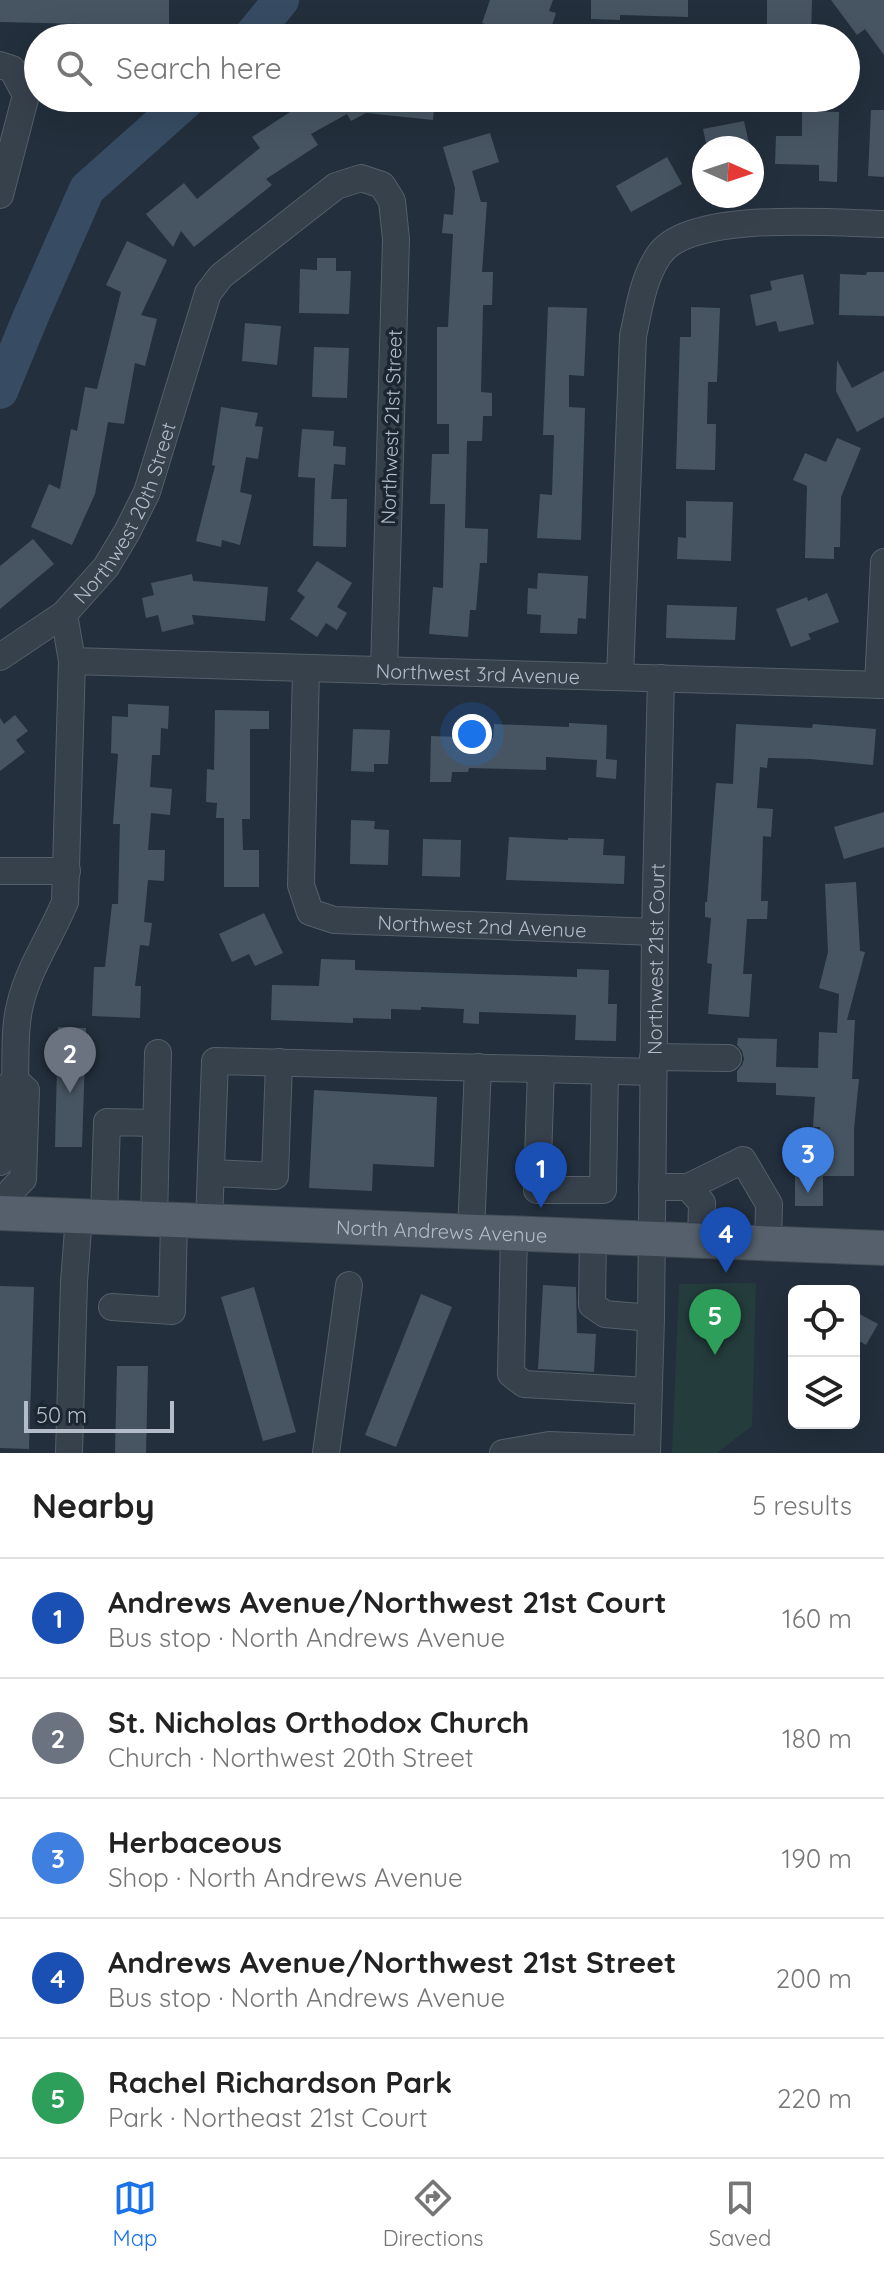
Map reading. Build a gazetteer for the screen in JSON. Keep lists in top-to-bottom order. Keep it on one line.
{"streets":{"main road":["North Andrews Avenue"],"street":["Northwest 21st Street","Northwest 20th Street","Northwest 3rd Avenue","Northwest 2nd Avenue","Northwest 21st Court"]},"crossings":[["Northwest 21st Street","Northwest 20th Street"],["Northwest 21st Street","Northwest 3rd Avenue"],["Northwest 20th Street","Northwest 3rd Avenue"],["Northwest 20th Street","North Andrews Avenue"],["Northwest 3rd Avenue","Northwest 2nd Avenue"],["Northwest 3rd Avenue","Northwest 21st Court"],["Northwest 2nd Avenue","Northwest 21st Court"],["Northwest 21st Court","North Andrews Avenue"]],"scale_bar":"50 m","north":"right","page":{"search":"Search here","pins":["2","3","1","4","5"],"scale":"50 m","heading":["Nearby","5 results"],"list":[{"mark":"1","name":"Andrews Avenue/Northwest 21st Court","note":"Bus stop · North Andrews Avenue","value":"160 m"},{"mark":"2","name":"St. Nicholas Orthodox Church","note":"Church · Northwest 20th Street","value":"180 m"},{"mark":"3","name":"Herbaceous","note":"Shop · North Andrews Avenue","value":"190 m"},{"mark":"4","name":"Andrews Avenue/Northwest 21st Street","note":"Bus stop · North Andrews Avenue","value":"200 m"},{"mark":"5","name":"Rachel Richardson Park","note":"Park · Northeast 21st Court","value":"220 m"}],"nav":["Map","Directions","Saved"]}}
